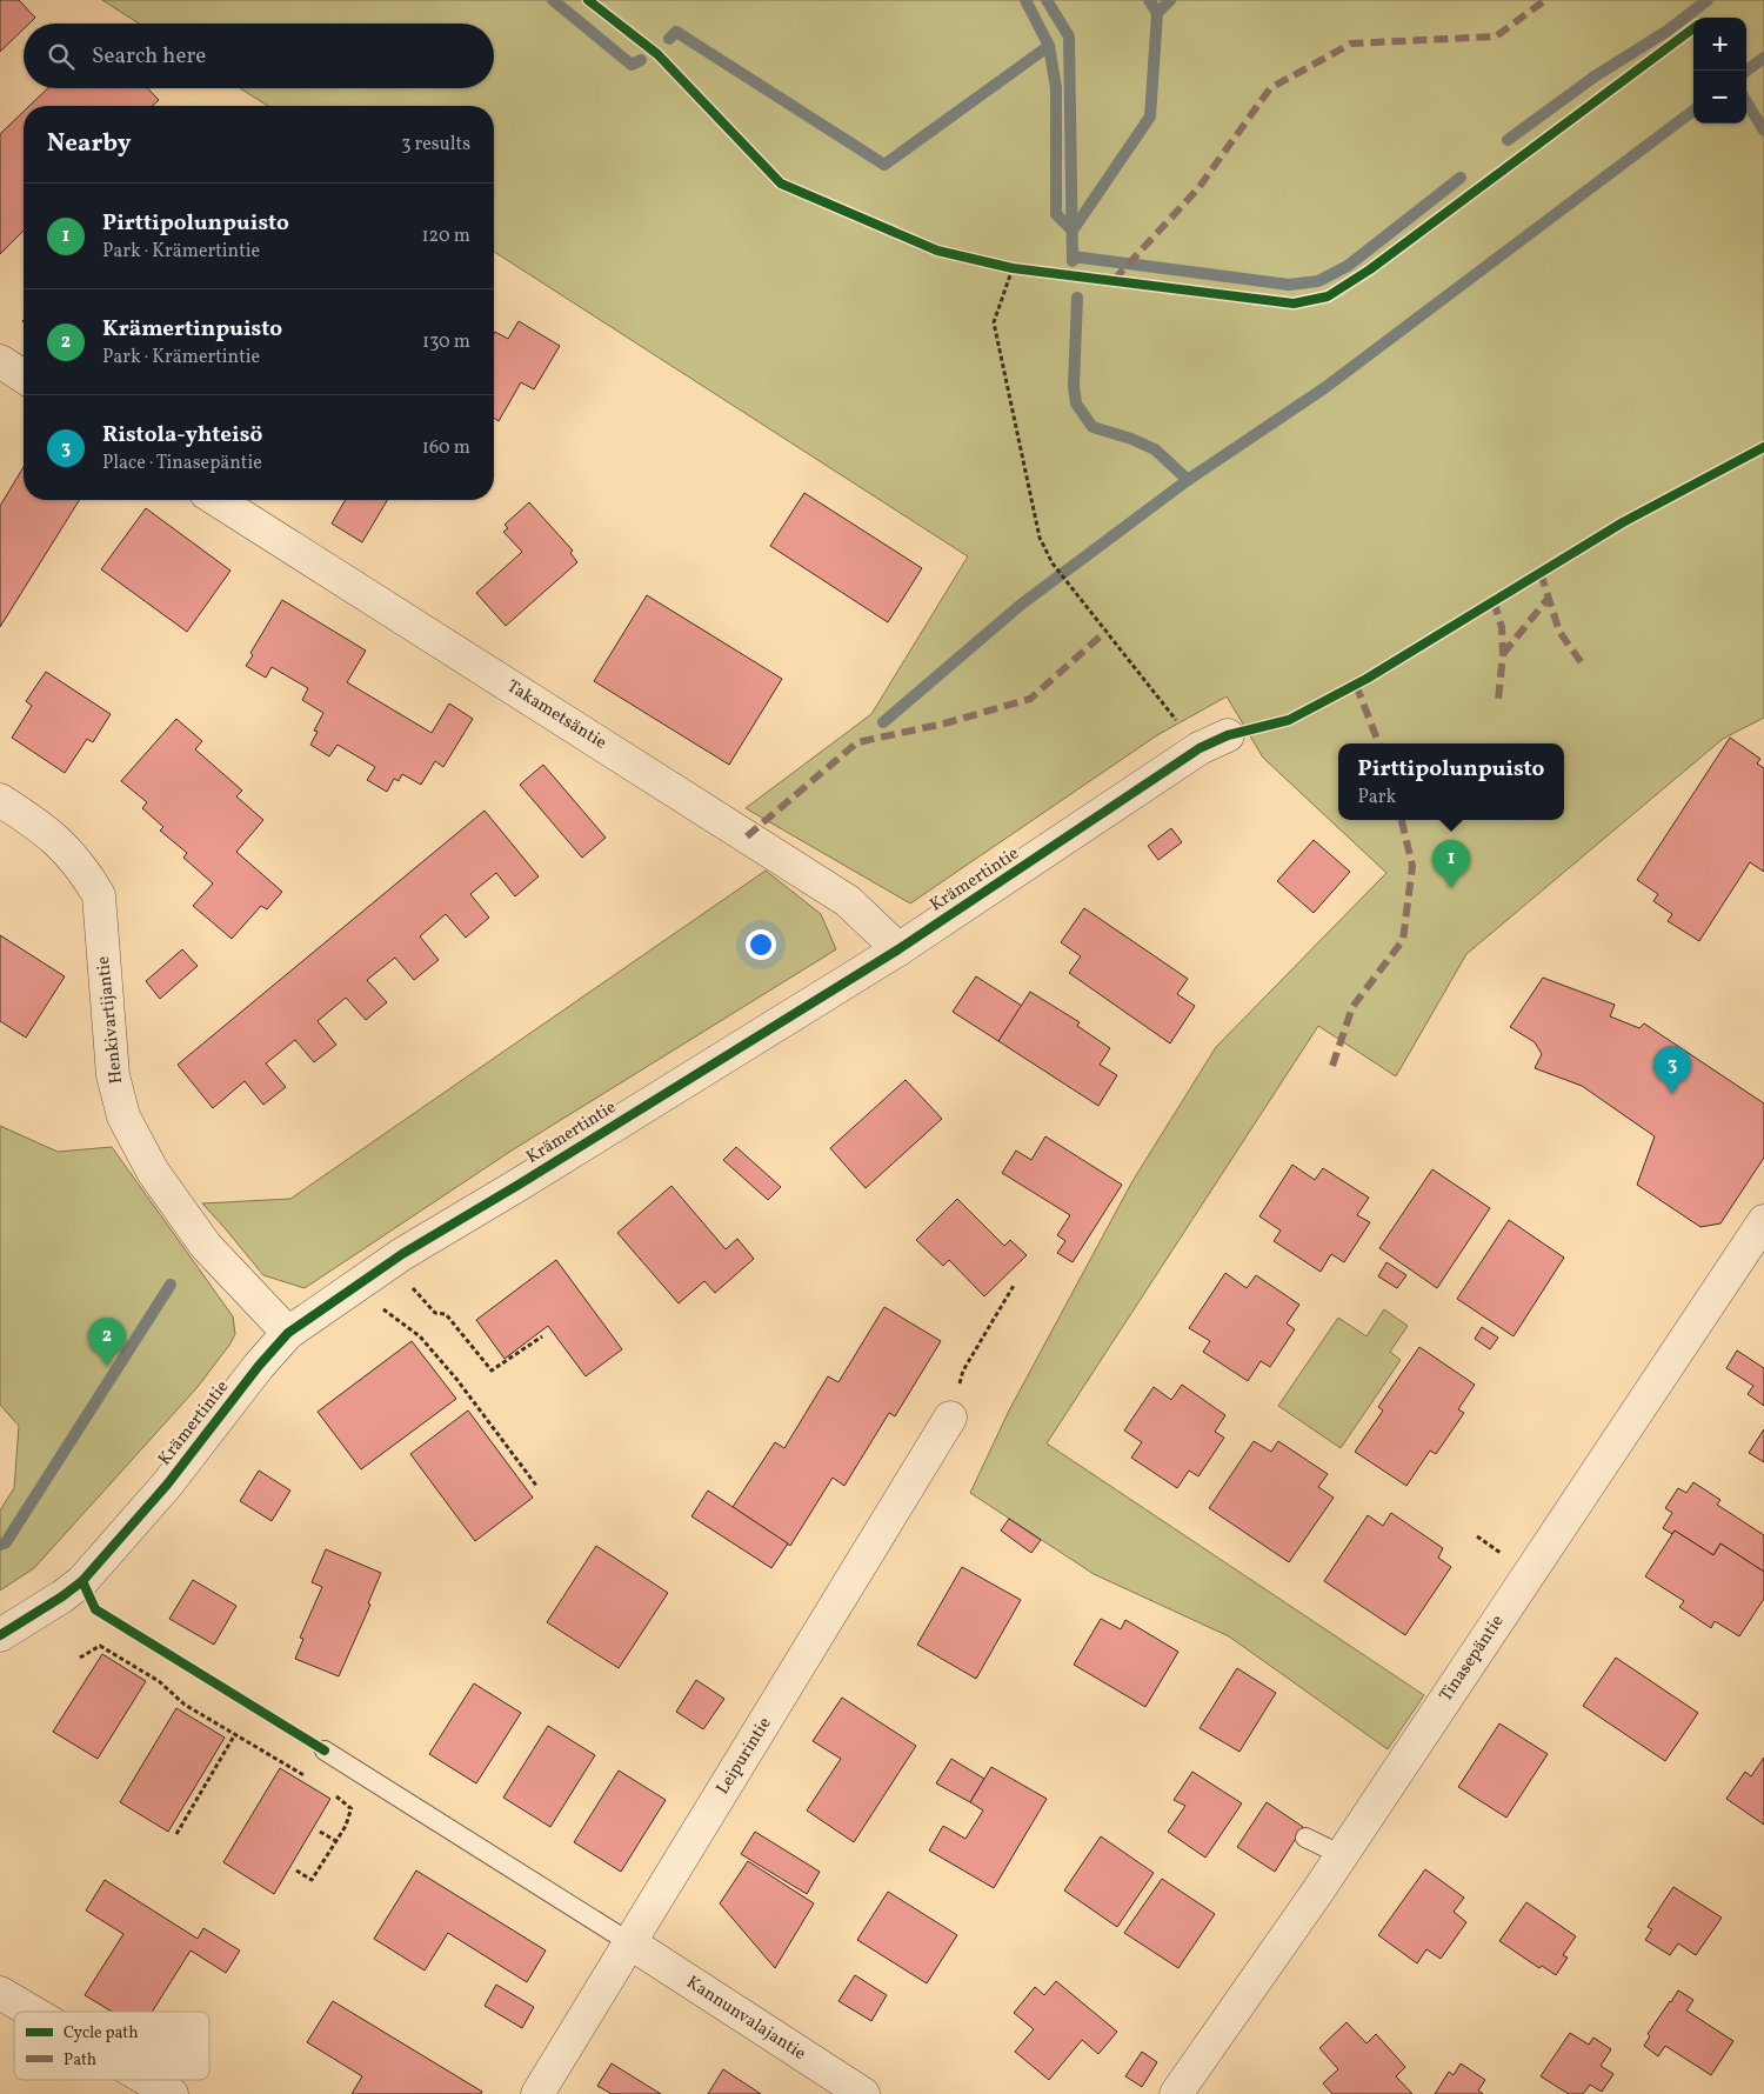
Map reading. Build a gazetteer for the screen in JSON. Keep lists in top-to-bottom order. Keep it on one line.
{"streets":{"street":["Takametsäntie","Krämertintie","Henkivartijantie","Tinasepäntie","Leipurintie","Kannunvalajantie"]},"crossings":[["Takametsäntie","Krämertintie"],["Krämertintie","Henkivartijantie"],["Leipurintie","Kannunvalajantie"]],"legend":["Cycle path","Path"],"page":{"map_buttons":["+","−"],"search":"Search here","heading":["Nearby","3 results"],"list":[{"mark":"1","name":"Pirttipolunpuisto","note":"Park · Krämertintie","value":"120 m"},{"mark":"2","name":"Krämertinpuisto","note":"Park · Krämertintie","value":"130 m"},{"mark":"3","name":"Ristola-yhteisö","note":"Place · Tinasepäntie","value":"160 m"}],"popup":["Pirttipolunpuisto","Park"],"pins":["1","3","2"]}}
